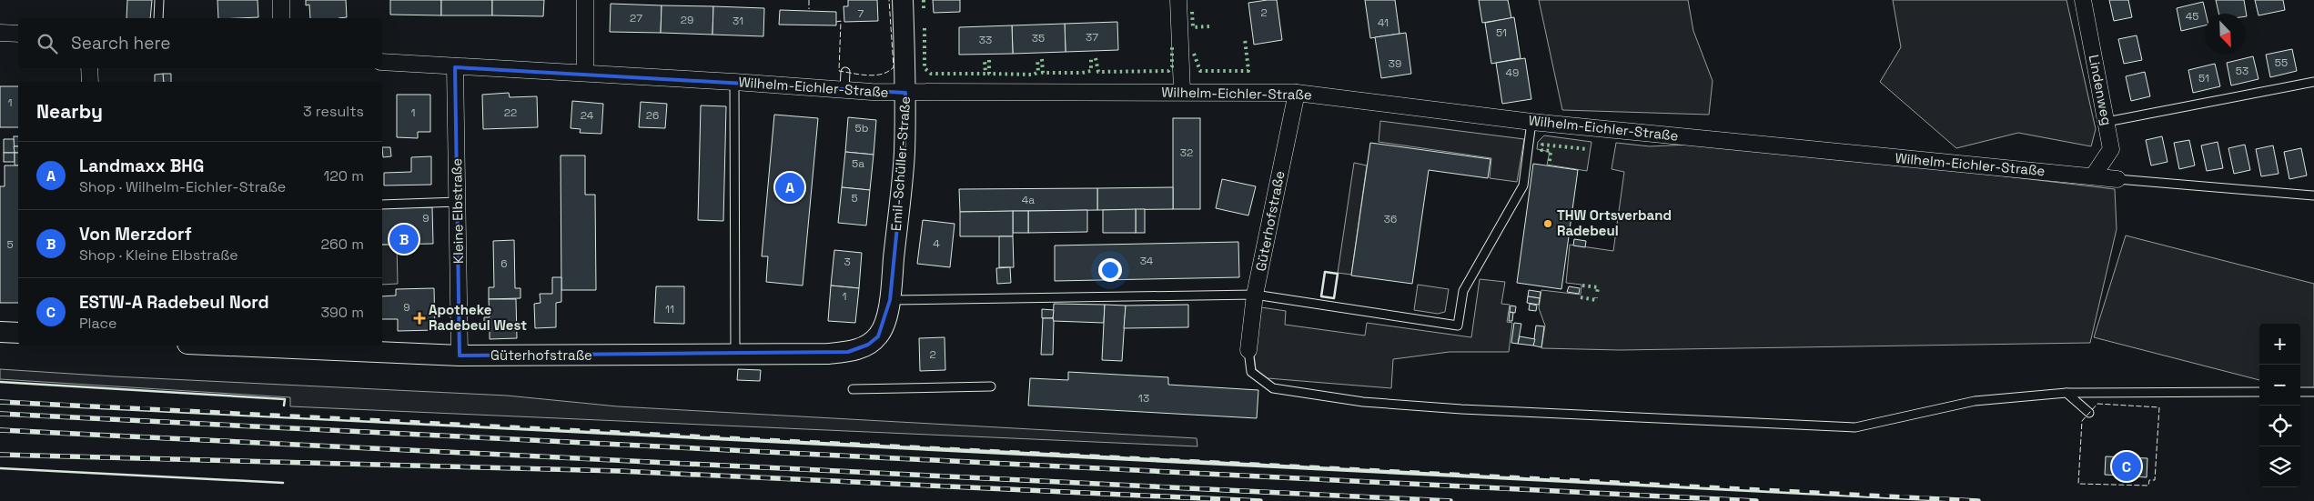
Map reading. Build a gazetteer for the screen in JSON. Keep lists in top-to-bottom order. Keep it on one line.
{"streets":{"street":["Wilhelm-Eichler-Straße","Lindenweg","Emil-Schüller-Straße","Kleine Elbstraße","Güterhofstraße"]},"crossings":[["Wilhelm-Eichler-Straße","Lindenweg"],["Wilhelm-Eichler-Straße","Emil-Schüller-Straße"],["Wilhelm-Eichler-Straße","Kleine Elbstraße"],["Wilhelm-Eichler-Straße","Güterhofstraße"],["Emil-Schüller-Straße","Güterhofstraße"],["Kleine Elbstraße","Güterhofstraße"]],"places":{"other":["THW Ortsverband Radebeul"],"health":["Apotheke Radebeul West"]},"house_numbers":["2","7","45","27","29","31","41","51","37","35","33","55","39","53","49","51","1","1","22","24","26","5b","32","5a","5","4a","9","36","4","5","34","3","6","1","9","11","2","13"],"north":"bottom right","page":{"search":"Search here","heading":["Nearby","3 results"],"list":[{"mark":"A","name":"Landmaxx BHG","note":"Shop · Wilhelm-Eichler-Straße","value":"120 m"},{"mark":"B","name":"Von Merzdorf","note":"Shop · Kleine Elbstraße","value":"260 m"},{"mark":"C","name":"ESTW-A Radebeul Nord","note":"Place","value":"390 m"}],"pins":["A","B","C"],"map_buttons":["+","−"]}}
